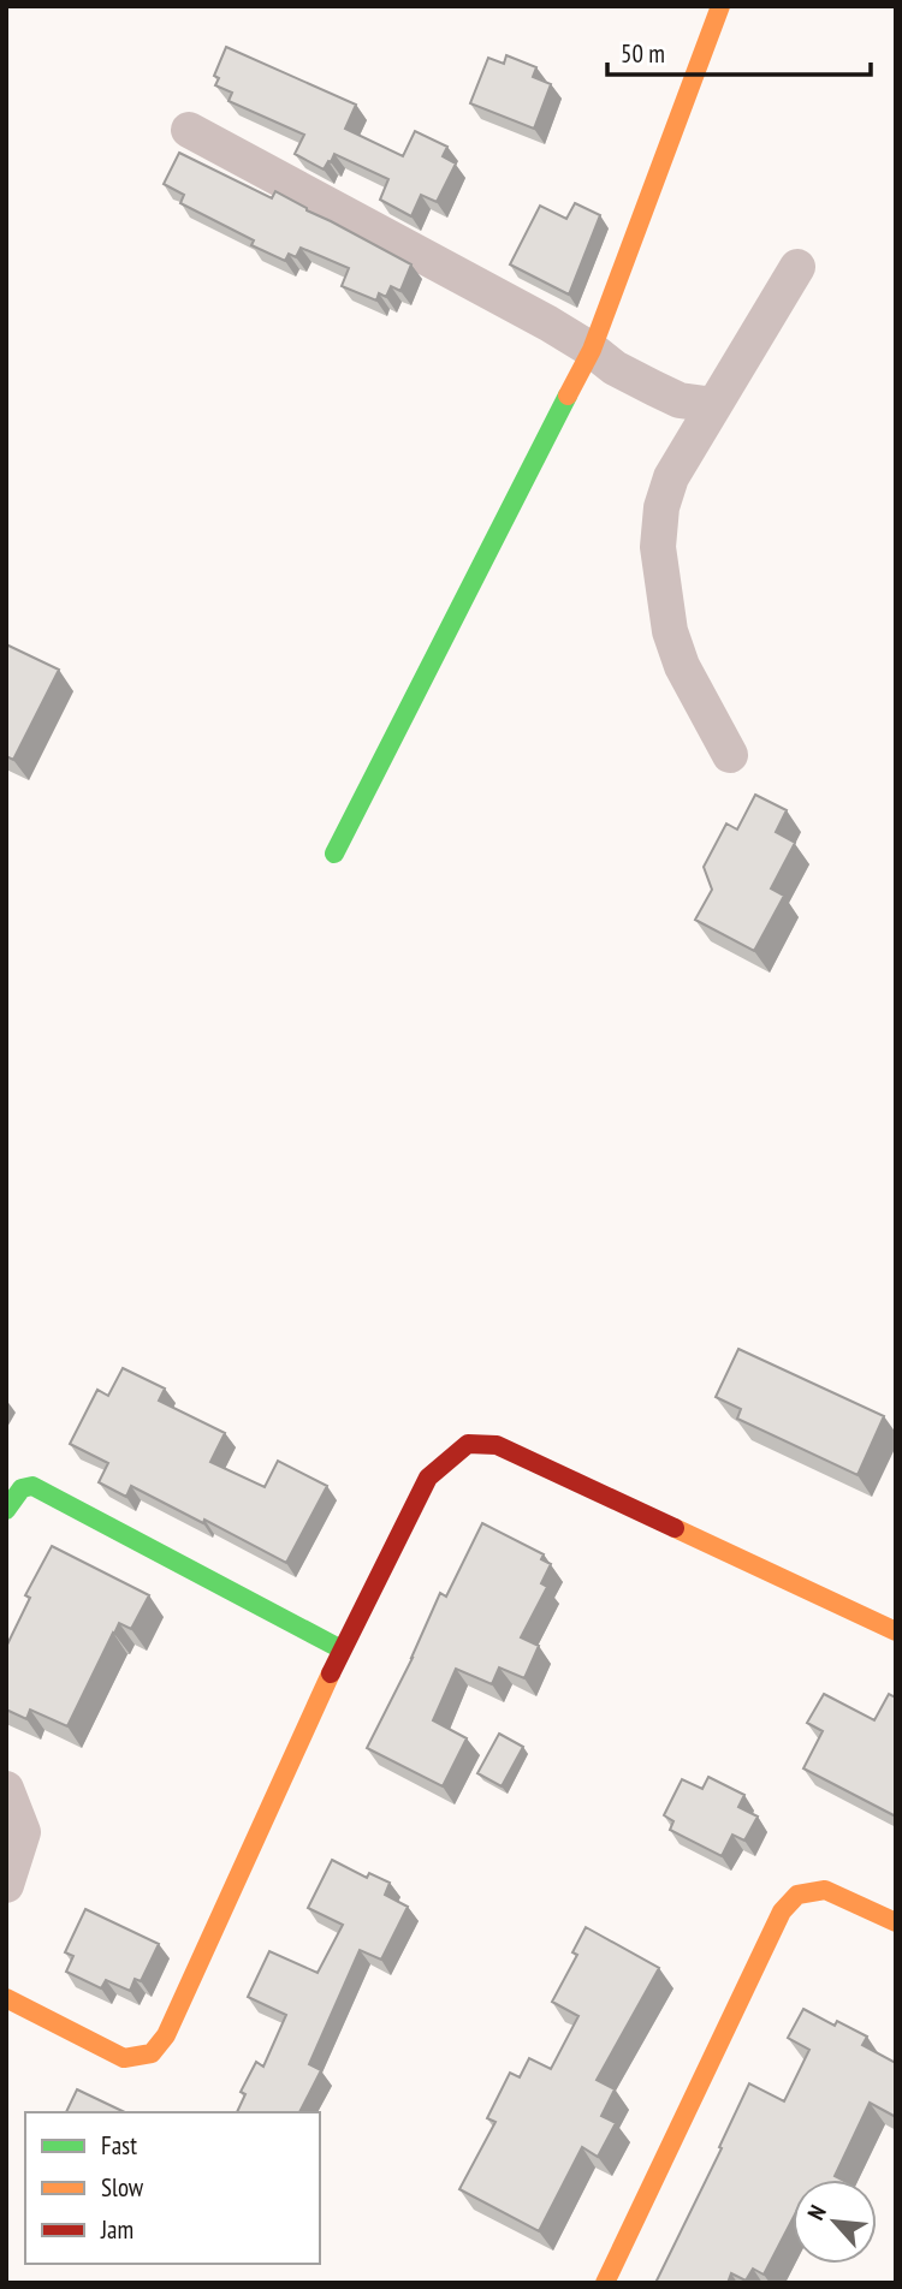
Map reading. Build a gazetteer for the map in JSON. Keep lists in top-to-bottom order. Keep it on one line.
{"legend":["Fast","Slow","Jam"],"scale_bar":"50 m","north":"top left"}
